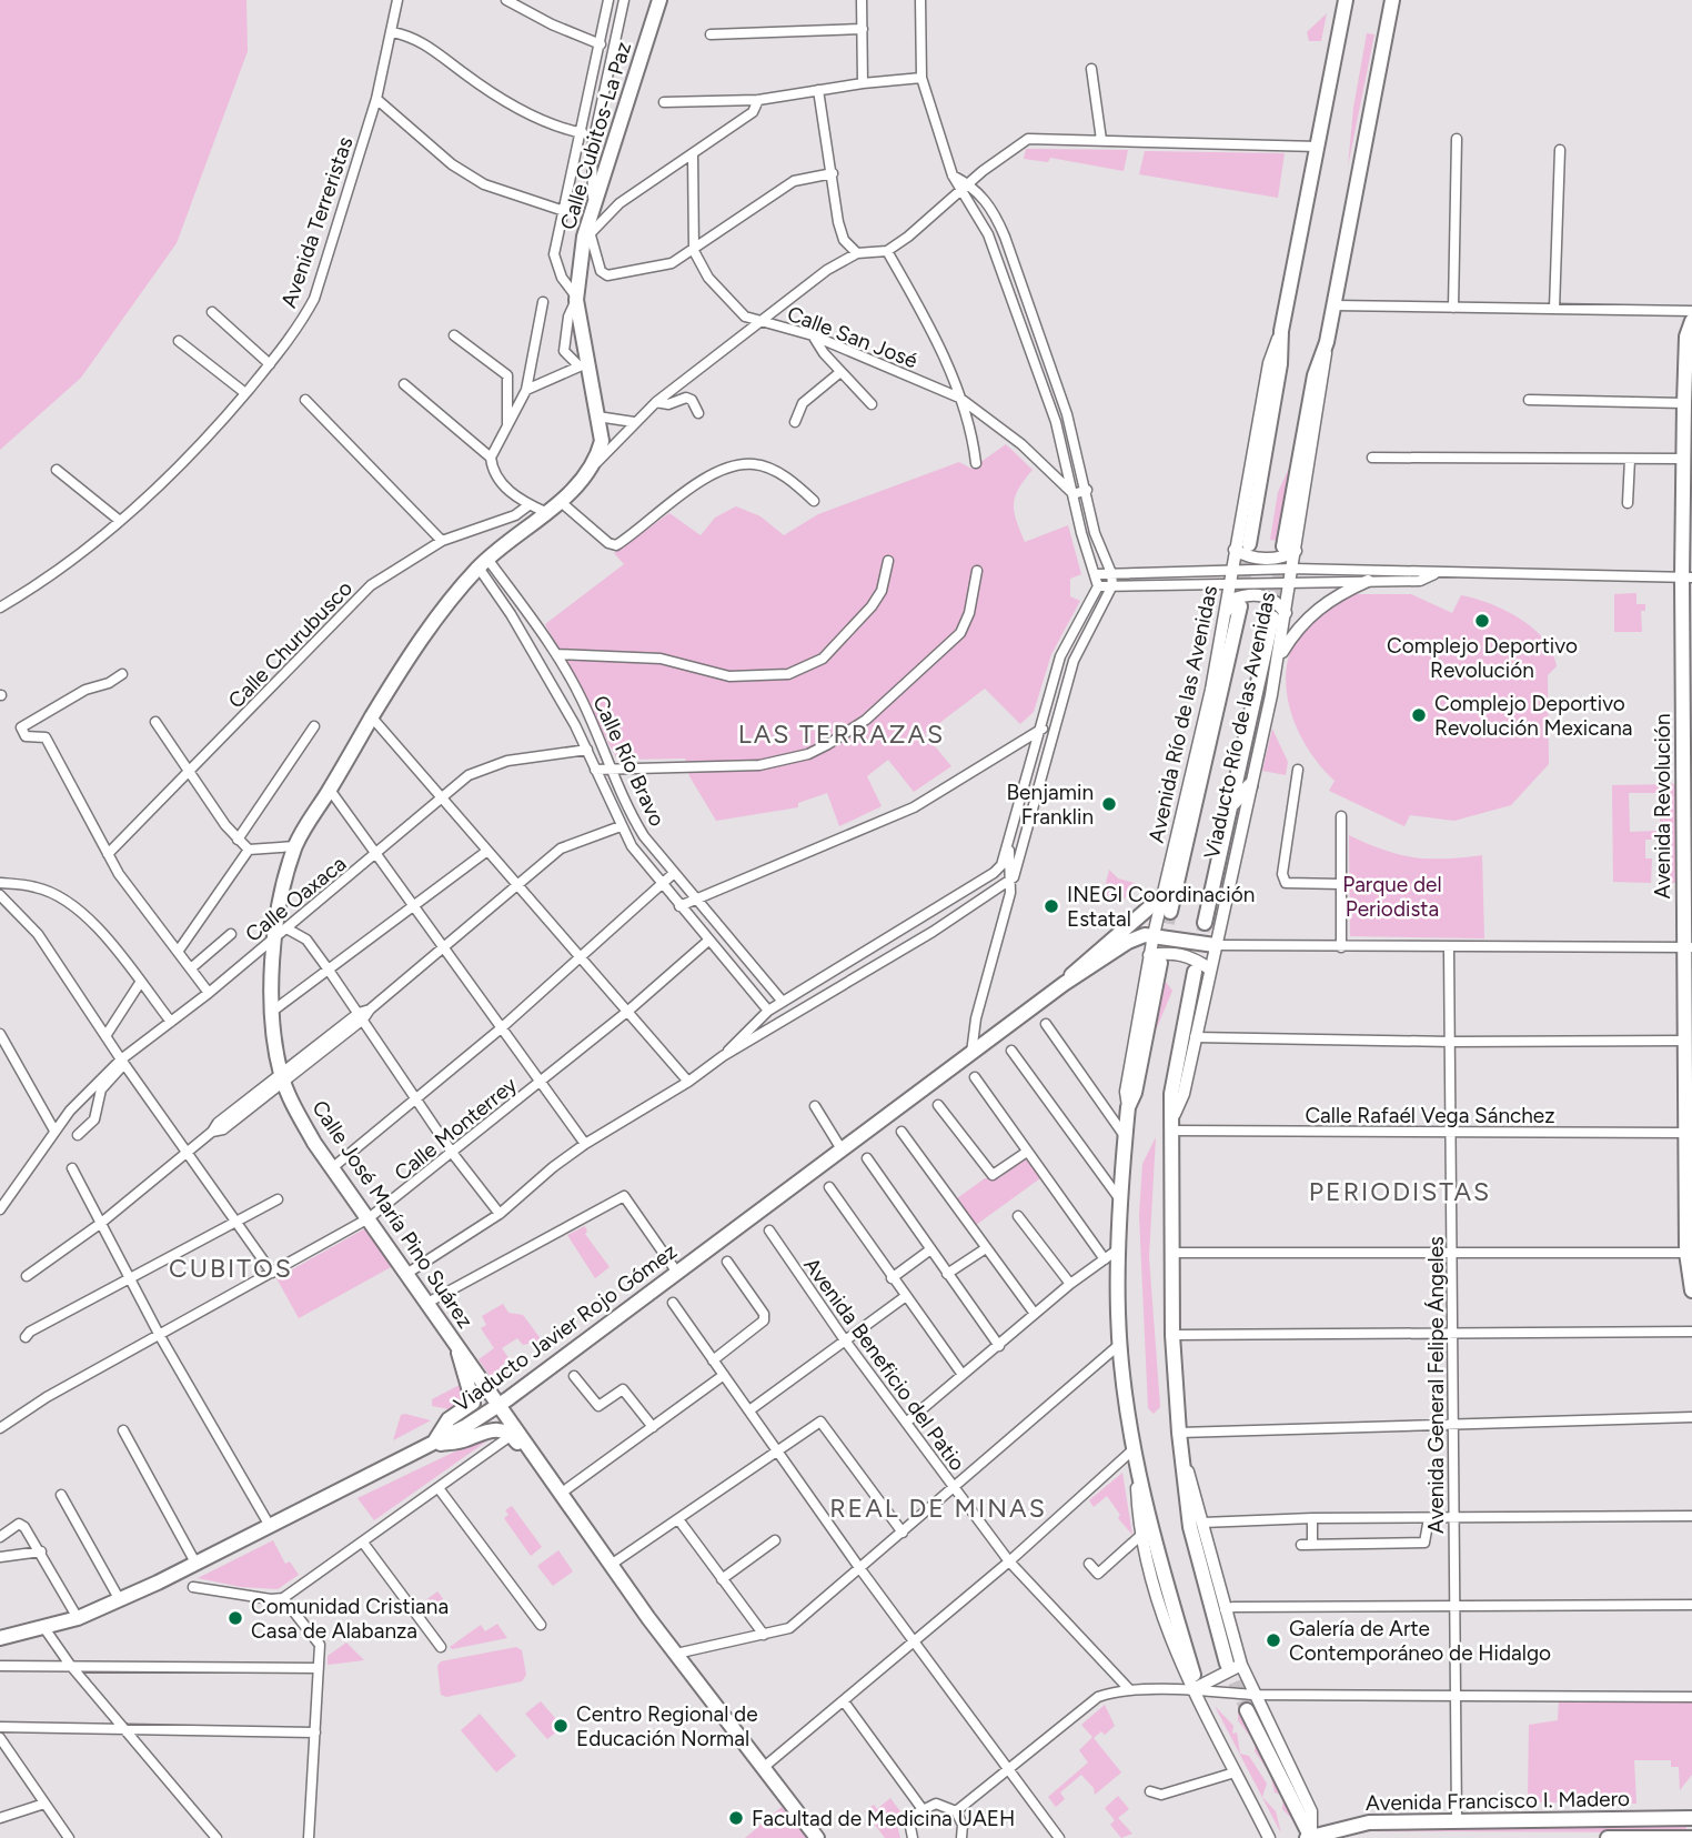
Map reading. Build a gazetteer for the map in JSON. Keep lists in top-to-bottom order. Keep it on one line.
{"streets":{"main road":["Calle Cubitos-La Paz","Viaducto Río de las Avenidas","Avenida Revolución","Calle José María Pino Suárez","Viaducto Javier Rojo Gómez","Avenida Francisco I. Madero"],"street":["Avenida Terreristas","Calle San José","Calle Churubusco","Avenida Río de las Avenidas","Calle Río Bravo","Calle Oaxaca","Calle Rafaél Vega Sánchez","Calle Monterrey","Avenida Beneficio del Patio","Avenida General Felipe Ángeles"]},"crossings":[["Avenida Río de las Avenidas","Viaducto Río de las Avenidas"],["Avenida Río de las Avenidas","Viaducto Javier Rojo Gómez"],["Viaducto Río de las Avenidas","Calle Rafaél Vega Sánchez"],["Viaducto Río de las Avenidas","Avenida Francisco I. Madero"],["Calle Río Bravo","Calle Oaxaca"],["Calle Río Bravo","Calle Monterrey"],["Calle Río Bravo","Calle José María Pino Suárez"],["Avenida Revolución","Calle Rafaél Vega Sánchez"],["Calle Oaxaca","Calle José María Pino Suárez"],["Calle Rafaél Vega Sánchez","Avenida General Felipe Ángeles"],["Calle Monterrey","Calle José María Pino Suárez"],["Calle José María Pino Suárez","Viaducto Javier Rojo Gómez"],["Avenida General Felipe Ángeles","Avenida Francisco I. Madero"]],"districts":["LAS TERRAZAS","PERIODISTAS","CUBITOS","REAL DE MINAS"],"parks":["Parque del Periodista"],"places":["Complejo Deportivo Revolución","Complejo Deportivo Revolución Mexicana","Benjamin Franklin","INEGI Coordinación Estatal","Comunidad Cristiana Casa de Alabanza","Galería de Arte Contemporáneo de Hidalgo","Centro Regional de Educación Normal","Facultad de Medicina UAEH"]}
